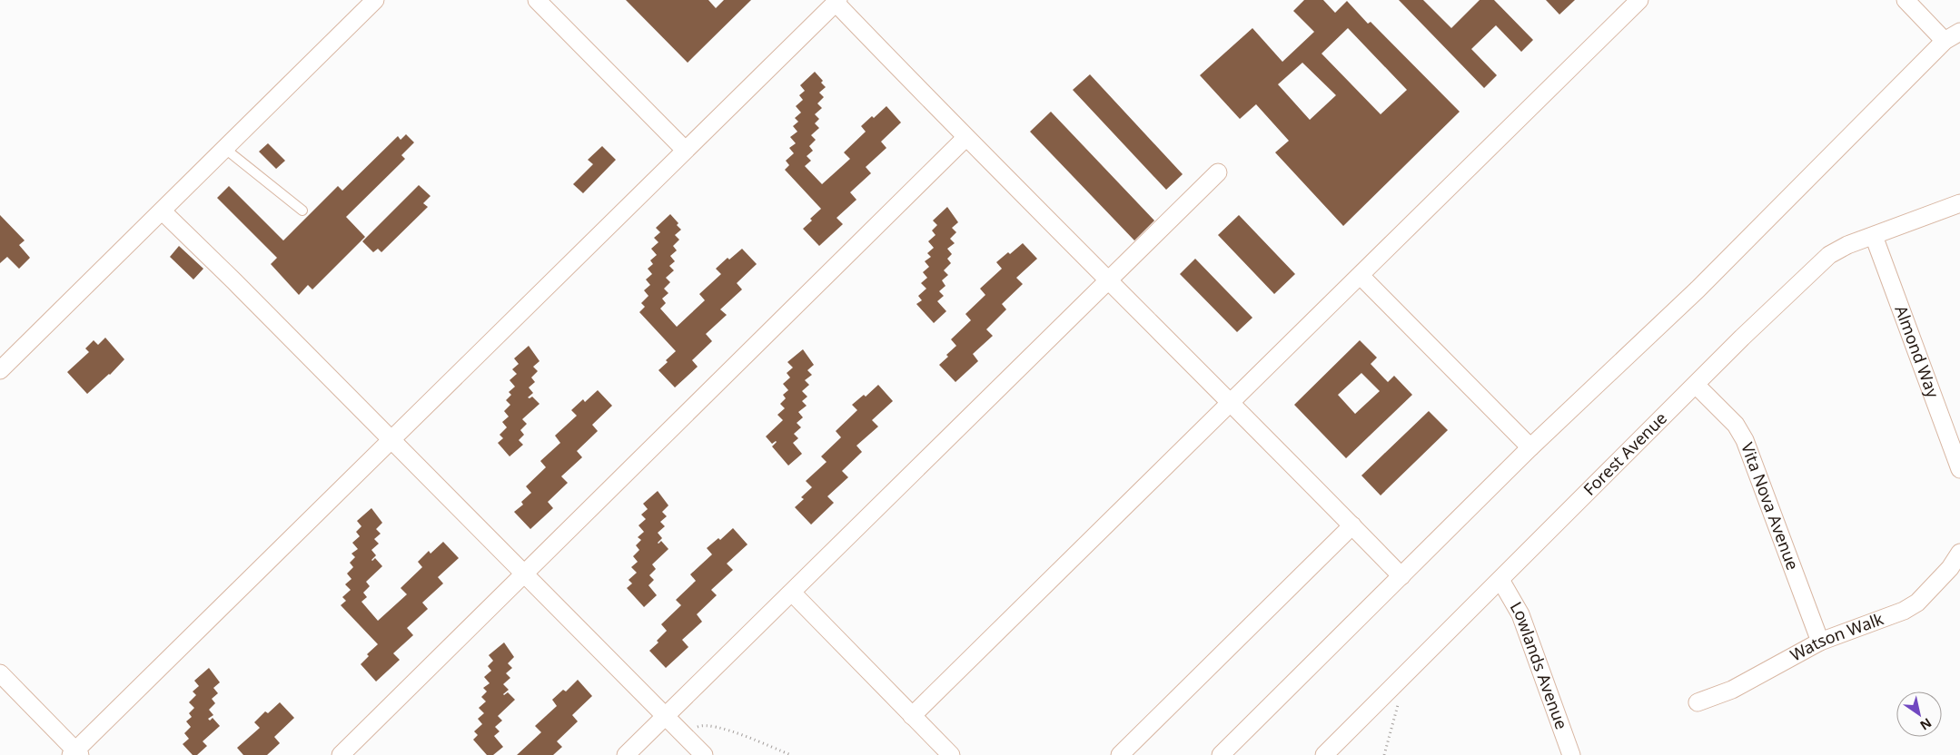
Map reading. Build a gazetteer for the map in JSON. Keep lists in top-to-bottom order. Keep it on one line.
{"streets":{"street":["Almond Way","Forest Avenue","Vita Nova Avenue","Watson Walk","Lowlands Avenue"]},"crossings":[["Almond Way","Forest Avenue"],["Forest Avenue","Vita Nova Avenue"],["Forest Avenue","Lowlands Avenue"],["Vita Nova Avenue","Watson Walk"]],"north":"bottom right"}
